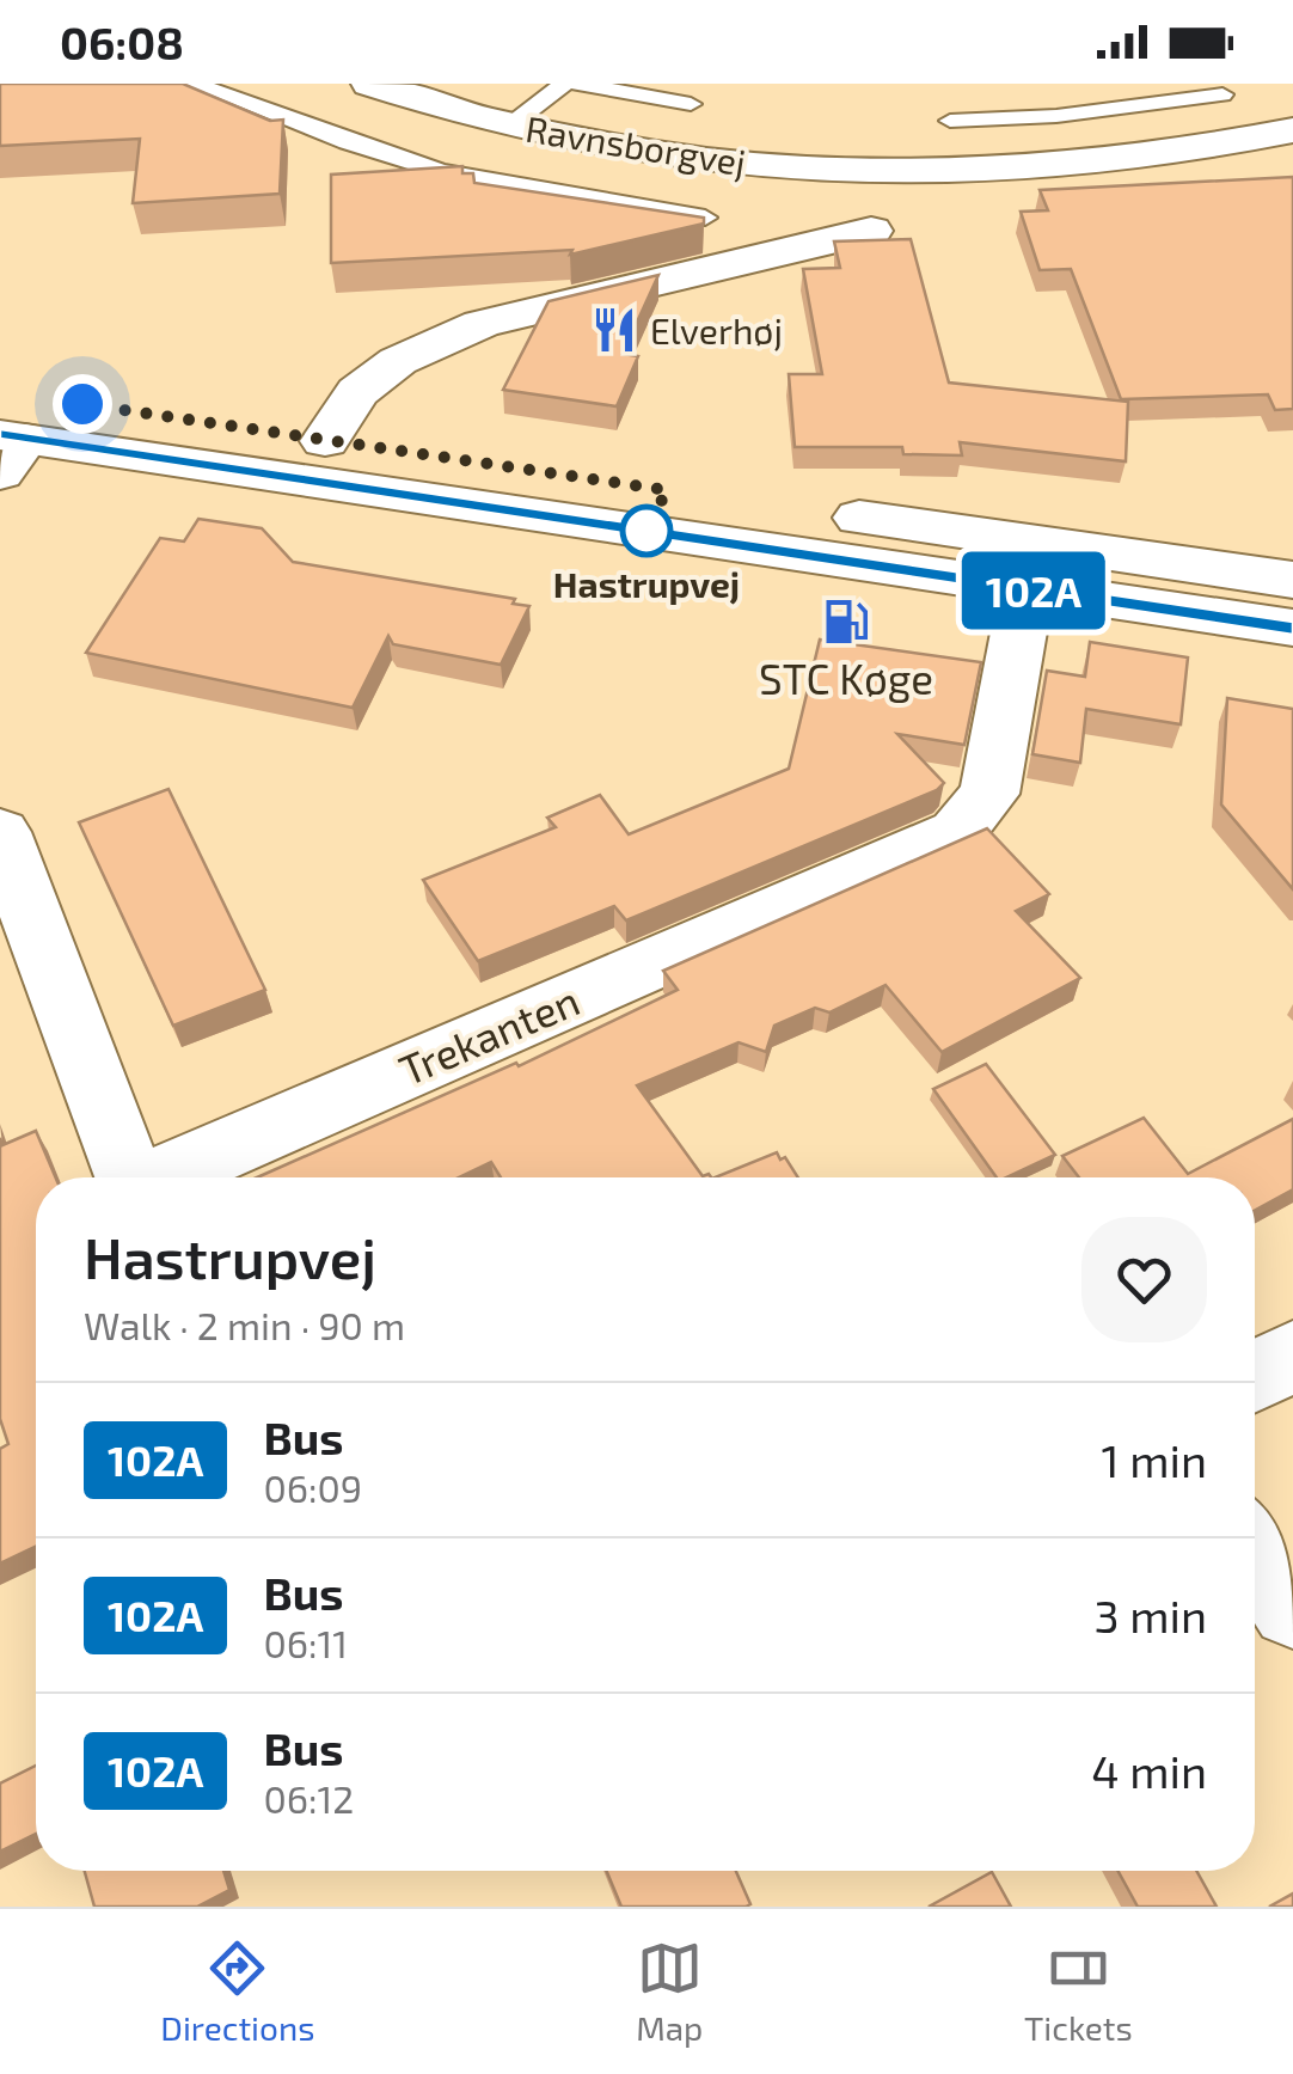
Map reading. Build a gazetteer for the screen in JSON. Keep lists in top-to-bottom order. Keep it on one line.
{"streets":{"street":["Ravnsborgvej","Trekanten"]},"places":{"restaurant":["Elverhøj"],"other":["Hastrupvej"],"fuel station":["STC Køge"]},"lines":["bus line 102A"],"page":{"status":"06:08","on_map":"102A","heading":["Hastrupvej","Walk · 2 min · 90 m"],"list":[{"mark":"102A","name":"Bus","note":"06:09","value":"1 min"},{"mark":"102A","name":"Bus","note":"06:11","value":"3 min"},{"mark":"102A","name":"Bus","note":"06:12","value":"4 min"}],"tabs":["Directions","Map","Tickets"]}}
